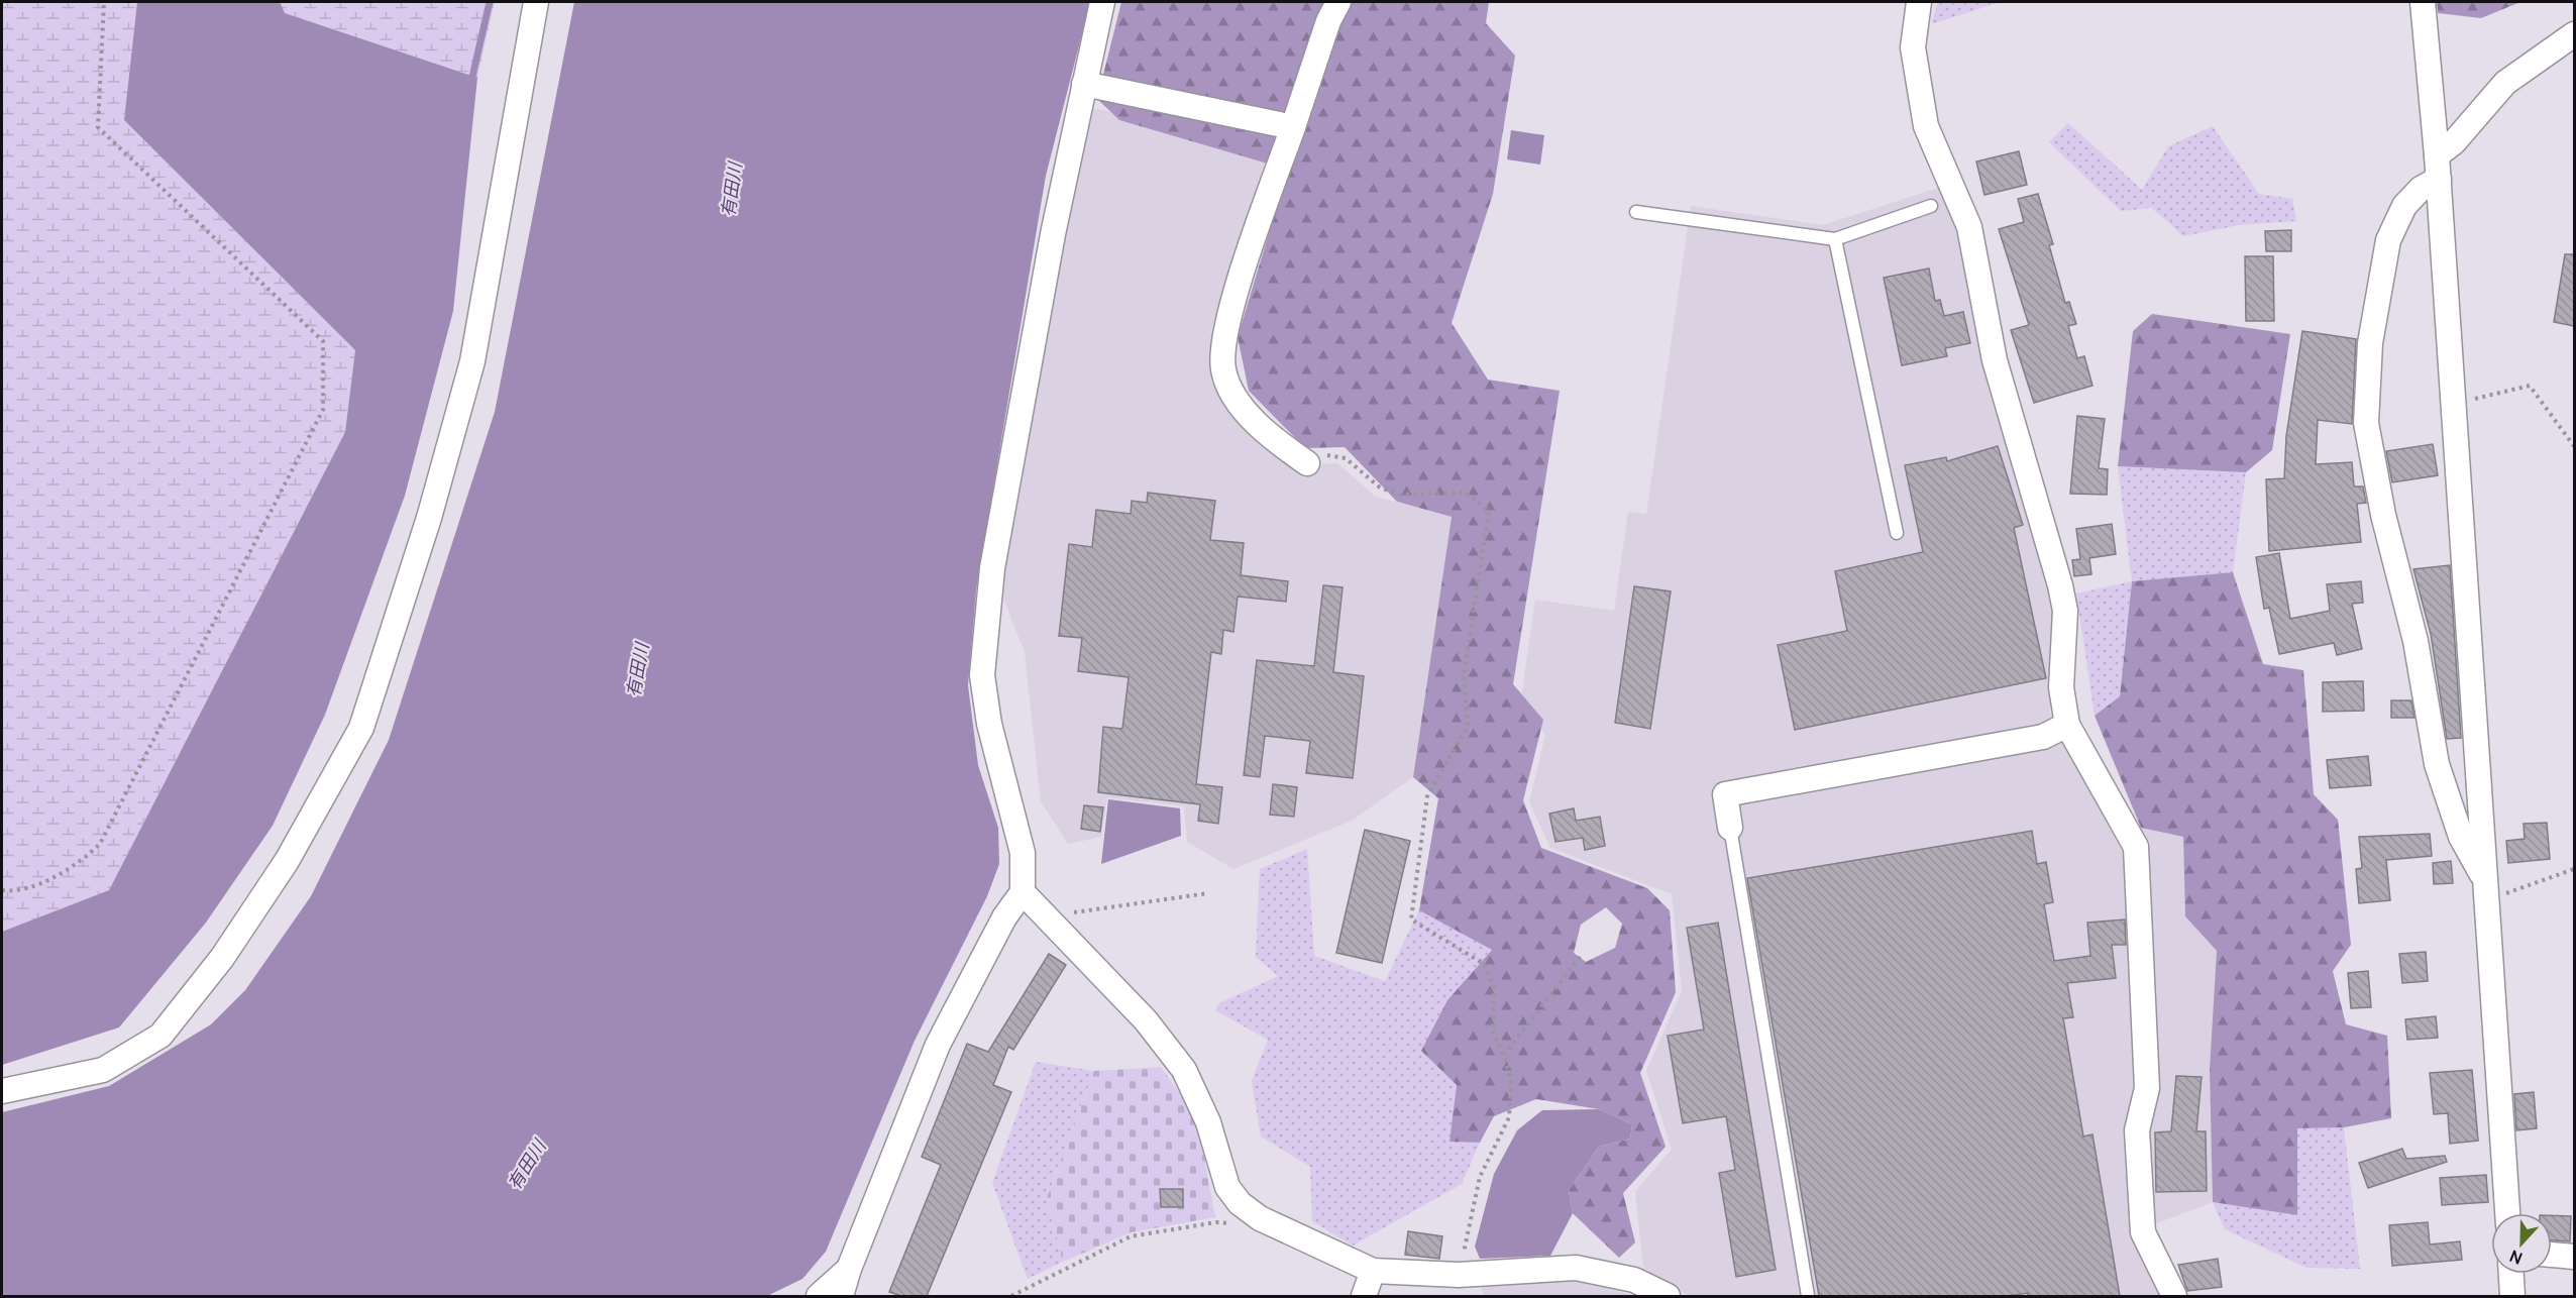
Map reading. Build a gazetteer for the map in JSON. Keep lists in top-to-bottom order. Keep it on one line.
{"water":["有田川"],"north":"bottom"}
